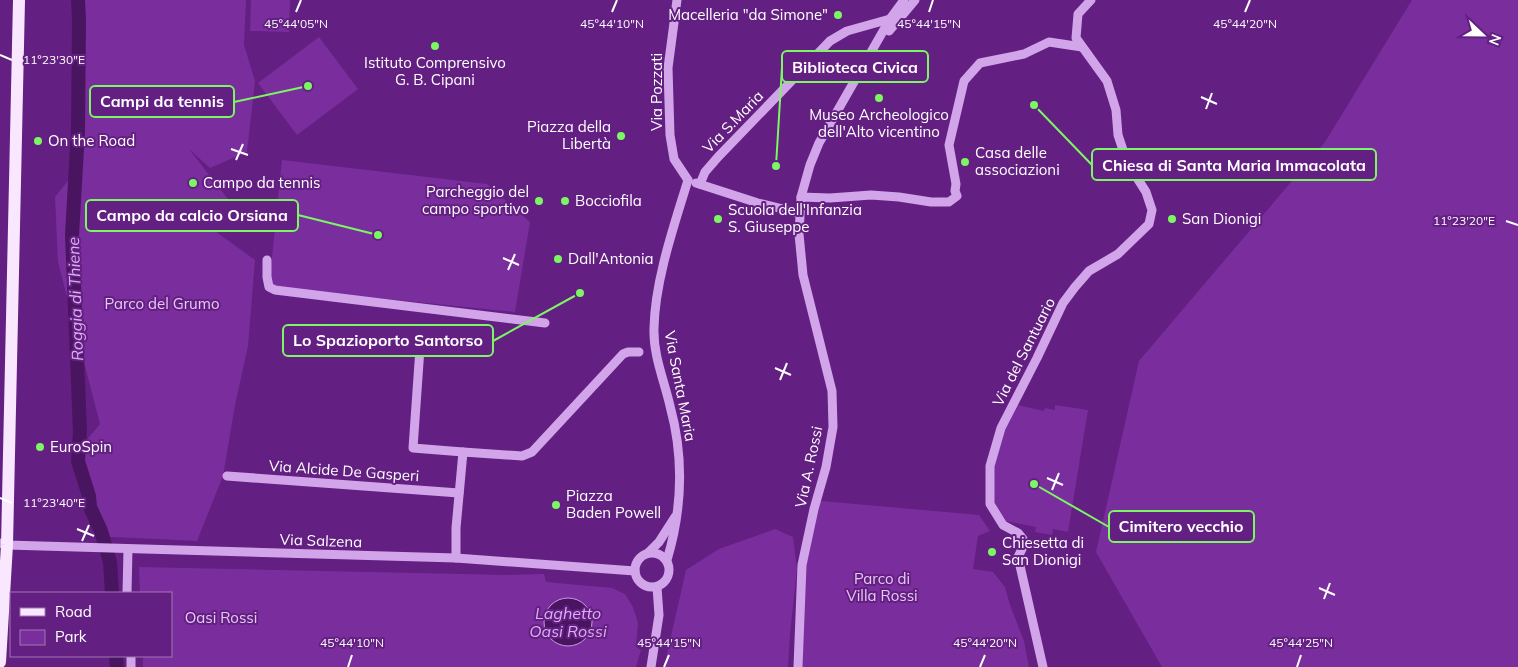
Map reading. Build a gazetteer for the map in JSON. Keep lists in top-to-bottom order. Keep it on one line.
{"streets":{"street":["Via Pozzati","Via S.Maria","Via del Santuario","Via Santa Maria","Via A. Rossi","Via Alcide De Gasperi","Via Salzena"]},"crossings":[["Via Pozzati","Via Santa Maria"],["Via Santa Maria","Via Salzena"]],"water":["Roggia di Thiene","Laghetto Oasi Rossi"],"parks":["Parco del Grumo","Parco di Villa Rossi","Oasi Rossi"],"places":["Macelleria \"da Simone\"","Istituto Comprensivo G. B. Cipani","Campi da tennis","Museo Archeologico dell'Alto vicentino","Chiesa di Santa Maria Immacolata","Piazza della Libertà","On the Road","Casa delle associazioni","Biblioteca Civica","Campo da tennis","Parcheggio del campo sportivo","Bocciofila","Scuola dell'Infanzia S. Giuseppe","San Dionigi","Campo da calcio Orsiana","Dall'Antonia","Lo Spazioporto Santorso","EuroSpin","Cimitero vecchio","Piazza Baden Powell","Chiesetta di San Dionigi"],"legend":["Road","Park"],"north":"right","coordinates":["45°44'05\"N","45°44'10\"N","45°44'15\"N","45°44'20\"N","11°23'30\"E","11°23'20\"E","11°23'40\"E","45°44'25\"N"]}
